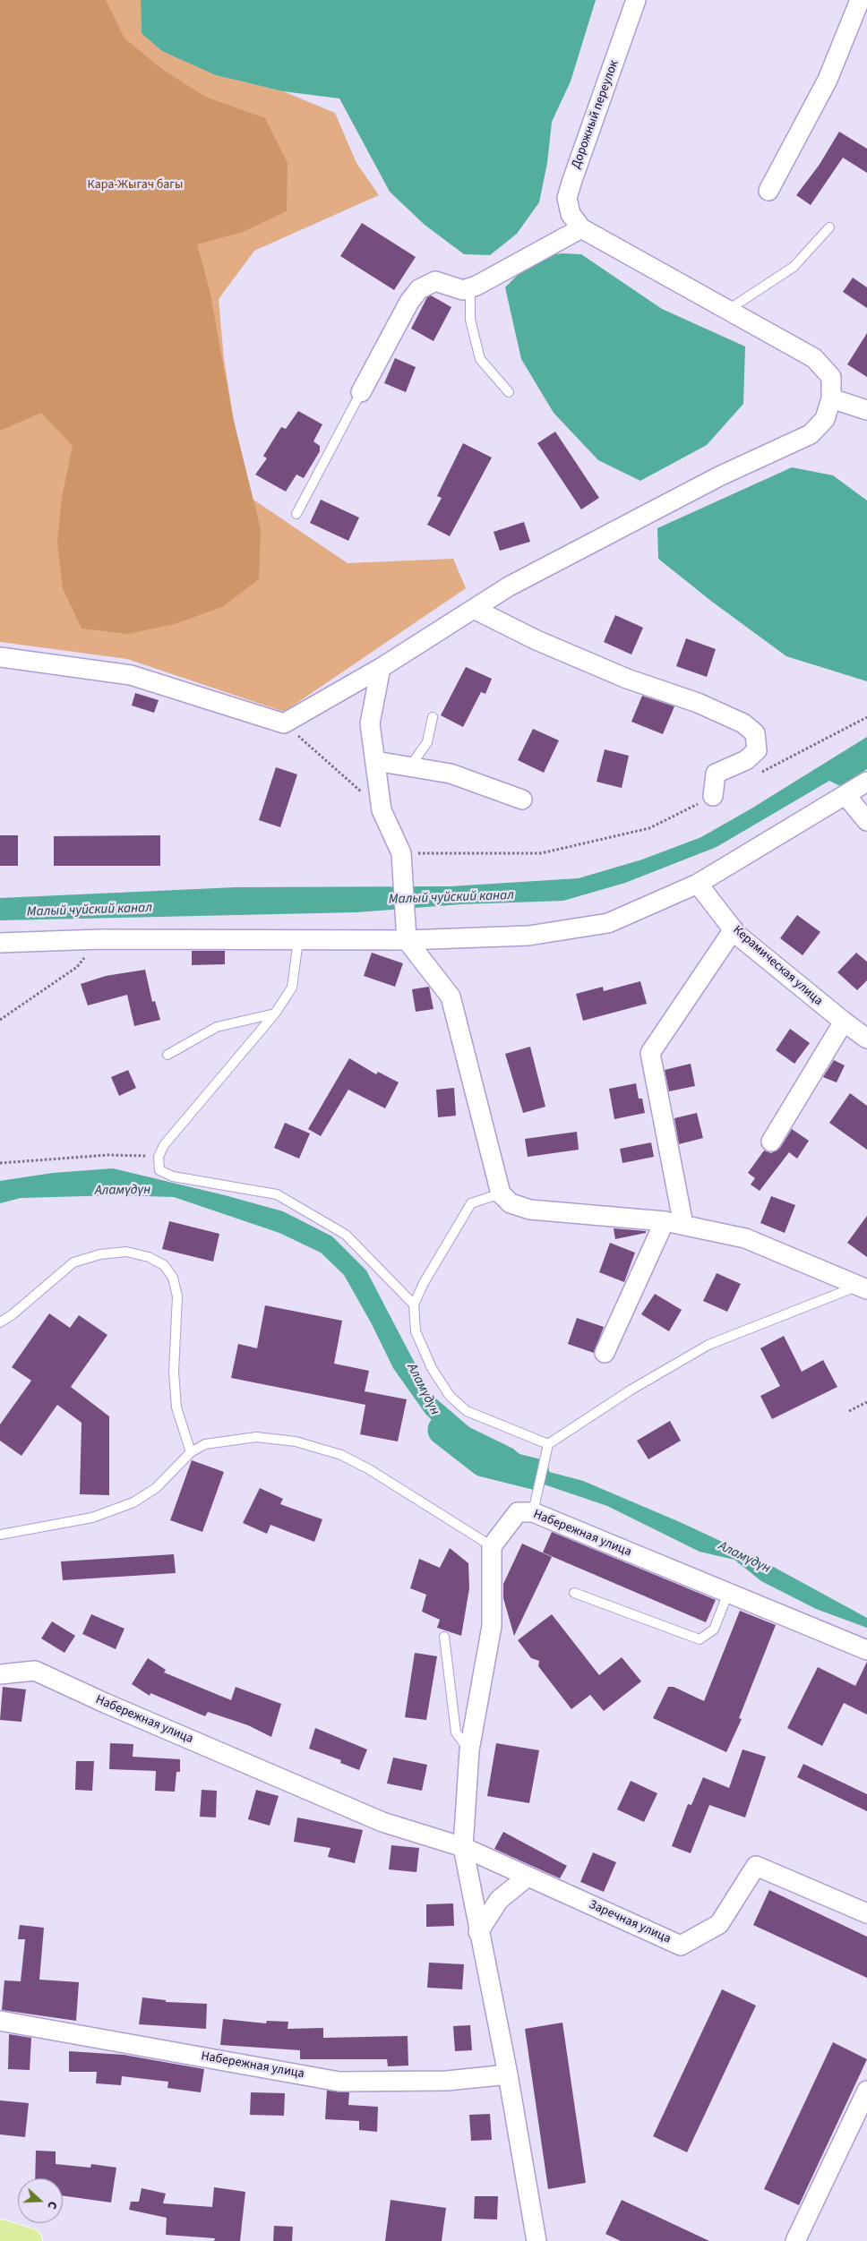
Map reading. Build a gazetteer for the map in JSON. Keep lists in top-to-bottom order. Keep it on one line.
{"streets":{"street":["Дорожный переулок","Керамическая улица","Набережная улица","Заречная улица"]},"crossings":[["Набережная улица","Заречная улица"]],"water":["Малый чуйский канал","Аламүдүн"],"parks":["Кара-Жыгач багы"],"north":"right"}
